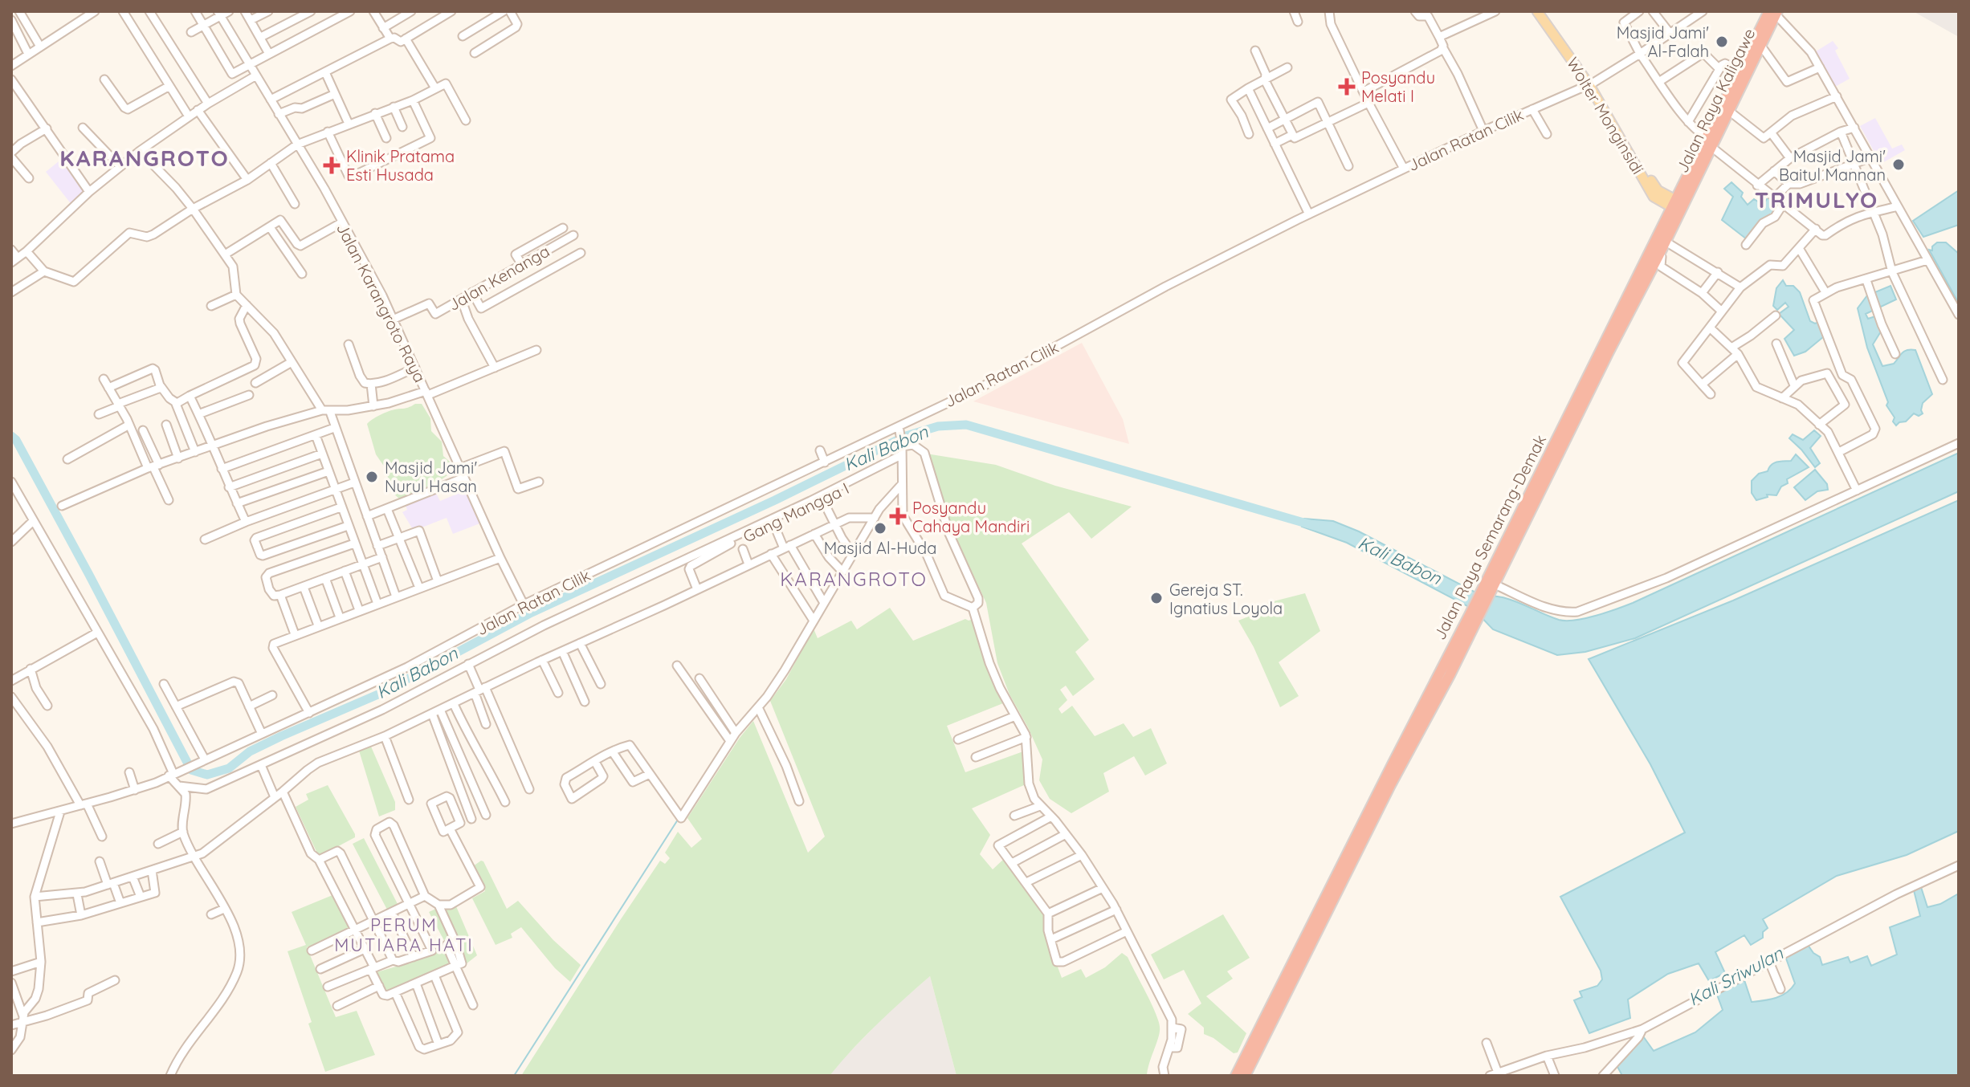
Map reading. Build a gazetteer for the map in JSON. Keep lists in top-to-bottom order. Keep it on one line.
{"streets":{"highway":["Jalan Raya Kaligawe","Jalan Raya Semarang-Demak"],"main road":["Wolter Monginsidi"],"street":["Jalan Ratan Cilik","Jalan Kenanga","Jalan Karangroto Raya","Gang Mangga I"]},"crossings":[["Jalan Raya Kaligawe","Jalan Raya Semarang-Demak"],["Wolter Monginsidi","Jalan Ratan Cilik"],["Jalan Ratan Cilik","Jalan Karangroto Raya"],["Jalan Kenanga","Jalan Karangroto Raya"]],"districts":["KARANGROTO","TRIMULYO","KARANGROTO","PERUM MUTIARA HATI"],"water":["Kali Babon","Kali Sriwulan"],"places":{"other":["Masjid Jami' Al-Falah","Masjid Jami' Baitul Mannan","Masjid Jami' Nurul Hasan","Masjid Al-Huda","Gereja ST. Ignatius Loyola"],"health":["Posyandu Melati I","Klinik Pratama Esti Husada","Posyandu Cahaya Mandiri"]}}
